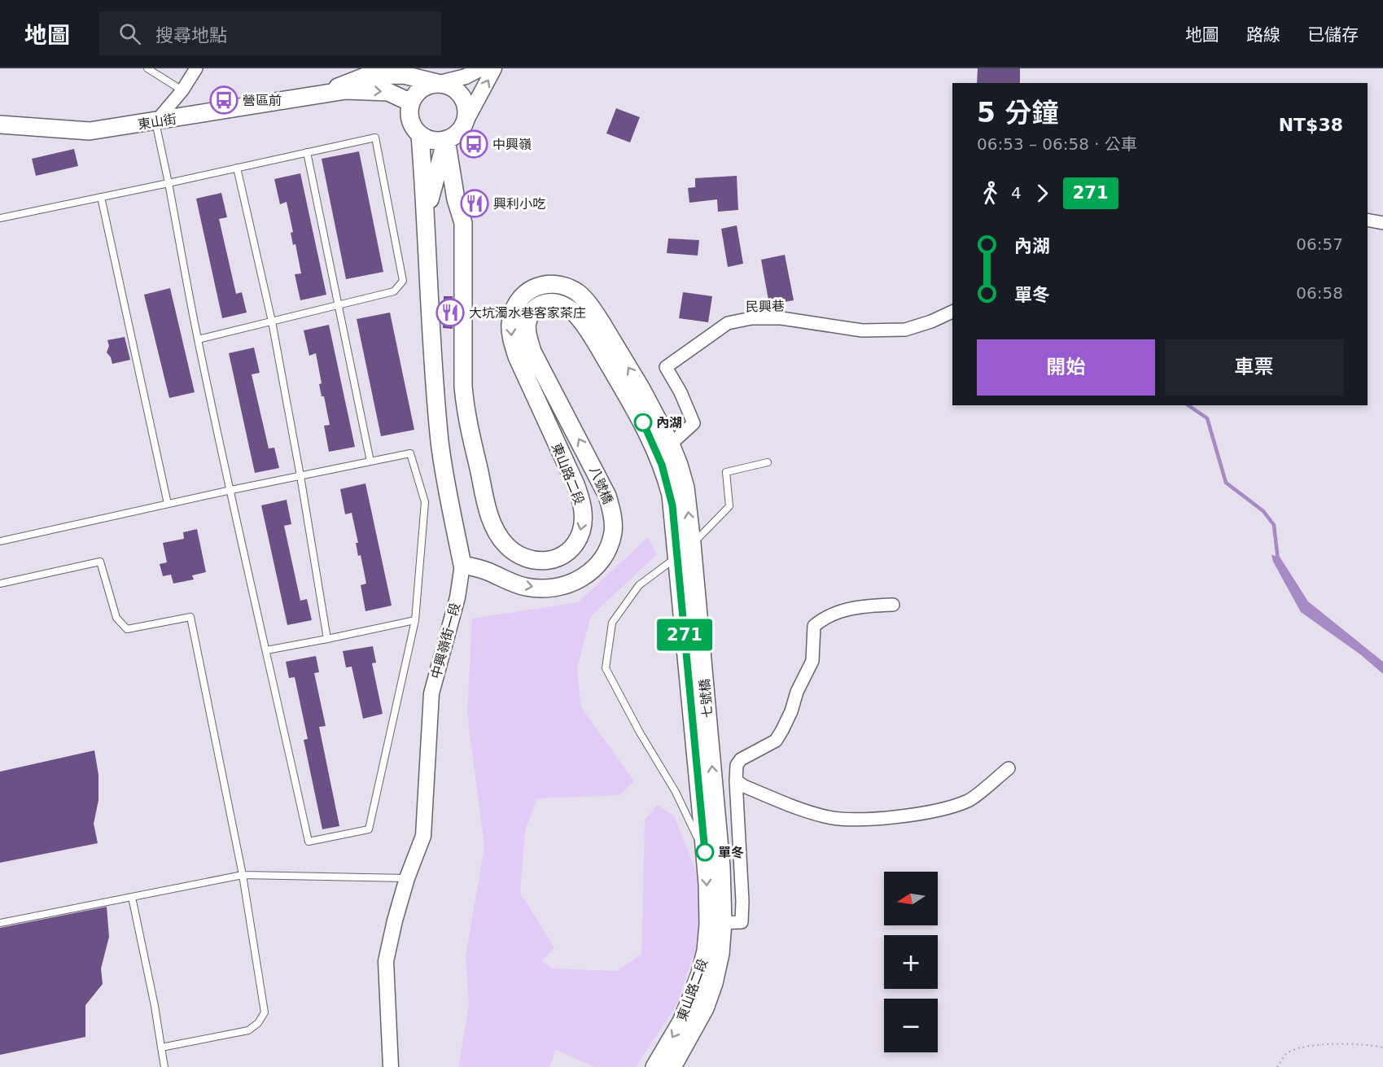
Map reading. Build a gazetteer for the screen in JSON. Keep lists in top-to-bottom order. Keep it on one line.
{"streets":{"main road":["東山街","東山路二段","八號橋","中興嶺街一段","七號橋"],"street":["民興巷"]},"crossings":[["東山街","東山路二段"],["東山街","中興嶺街一段"],["民興巷","東山路二段"],["東山路二段","八號橋"],["東山路二段","中興嶺街一段"],["東山路二段","七號橋"],["八號橋","中興嶺街一段"]],"places":{"bus stop":["營區前","中興嶺"],"restaurant":["興利小吃","大坑濁水巷客家茶庄"],"other":["內湖","單冬"]},"lines":["bus line 271"],"north":"left","page":{"header":"地圖","search":"搜尋地點","nav":["地圖","路線","已儲存"],"on_map":"271","heading":["5 分鐘","06:53 – 06:58 · 公車","NT$38"],"legs":["4","271"],"list":[{"name":"內湖","value":"06:57"},{"name":"單冬","value":"06:58"}],"buttons":["開始","車票"],"map_buttons":["+","−"]}}
